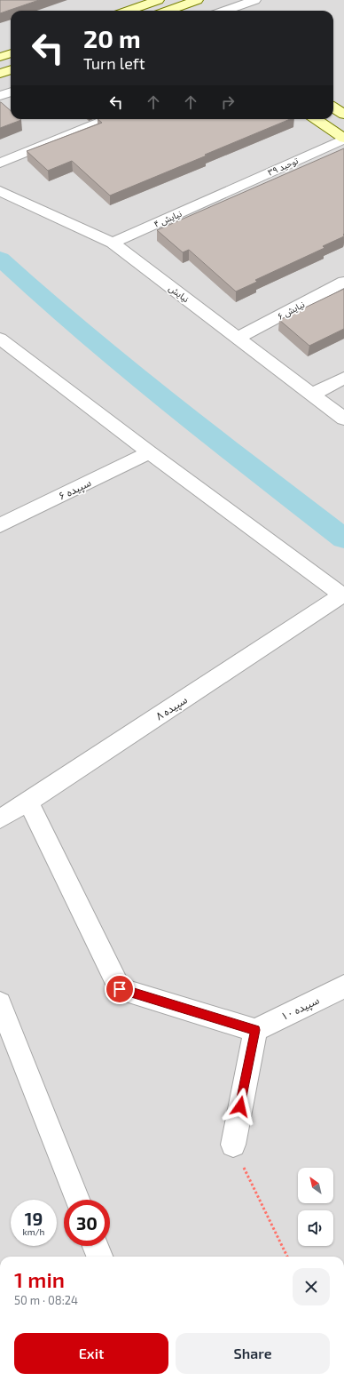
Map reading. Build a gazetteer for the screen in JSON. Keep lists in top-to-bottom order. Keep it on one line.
{"streets":{"street":["توحید ۳۹","نیایش ۴","نیایش","نیایش ۶","سپیده ۶","سپیده ۸","سپیده ۱۰"]},"crossings":[["توحید ۳۹","نیایش ۴"],["نیایش ۴","نیایش"],["نیایش","نیایش ۶"]],"north":"top left","page":{"turn":["20 m","Turn left"],"speed":"19 km/h","limit":"30","heading":["1 min","50 m · 08:24"],"buttons":["Exit","Share"]}}
